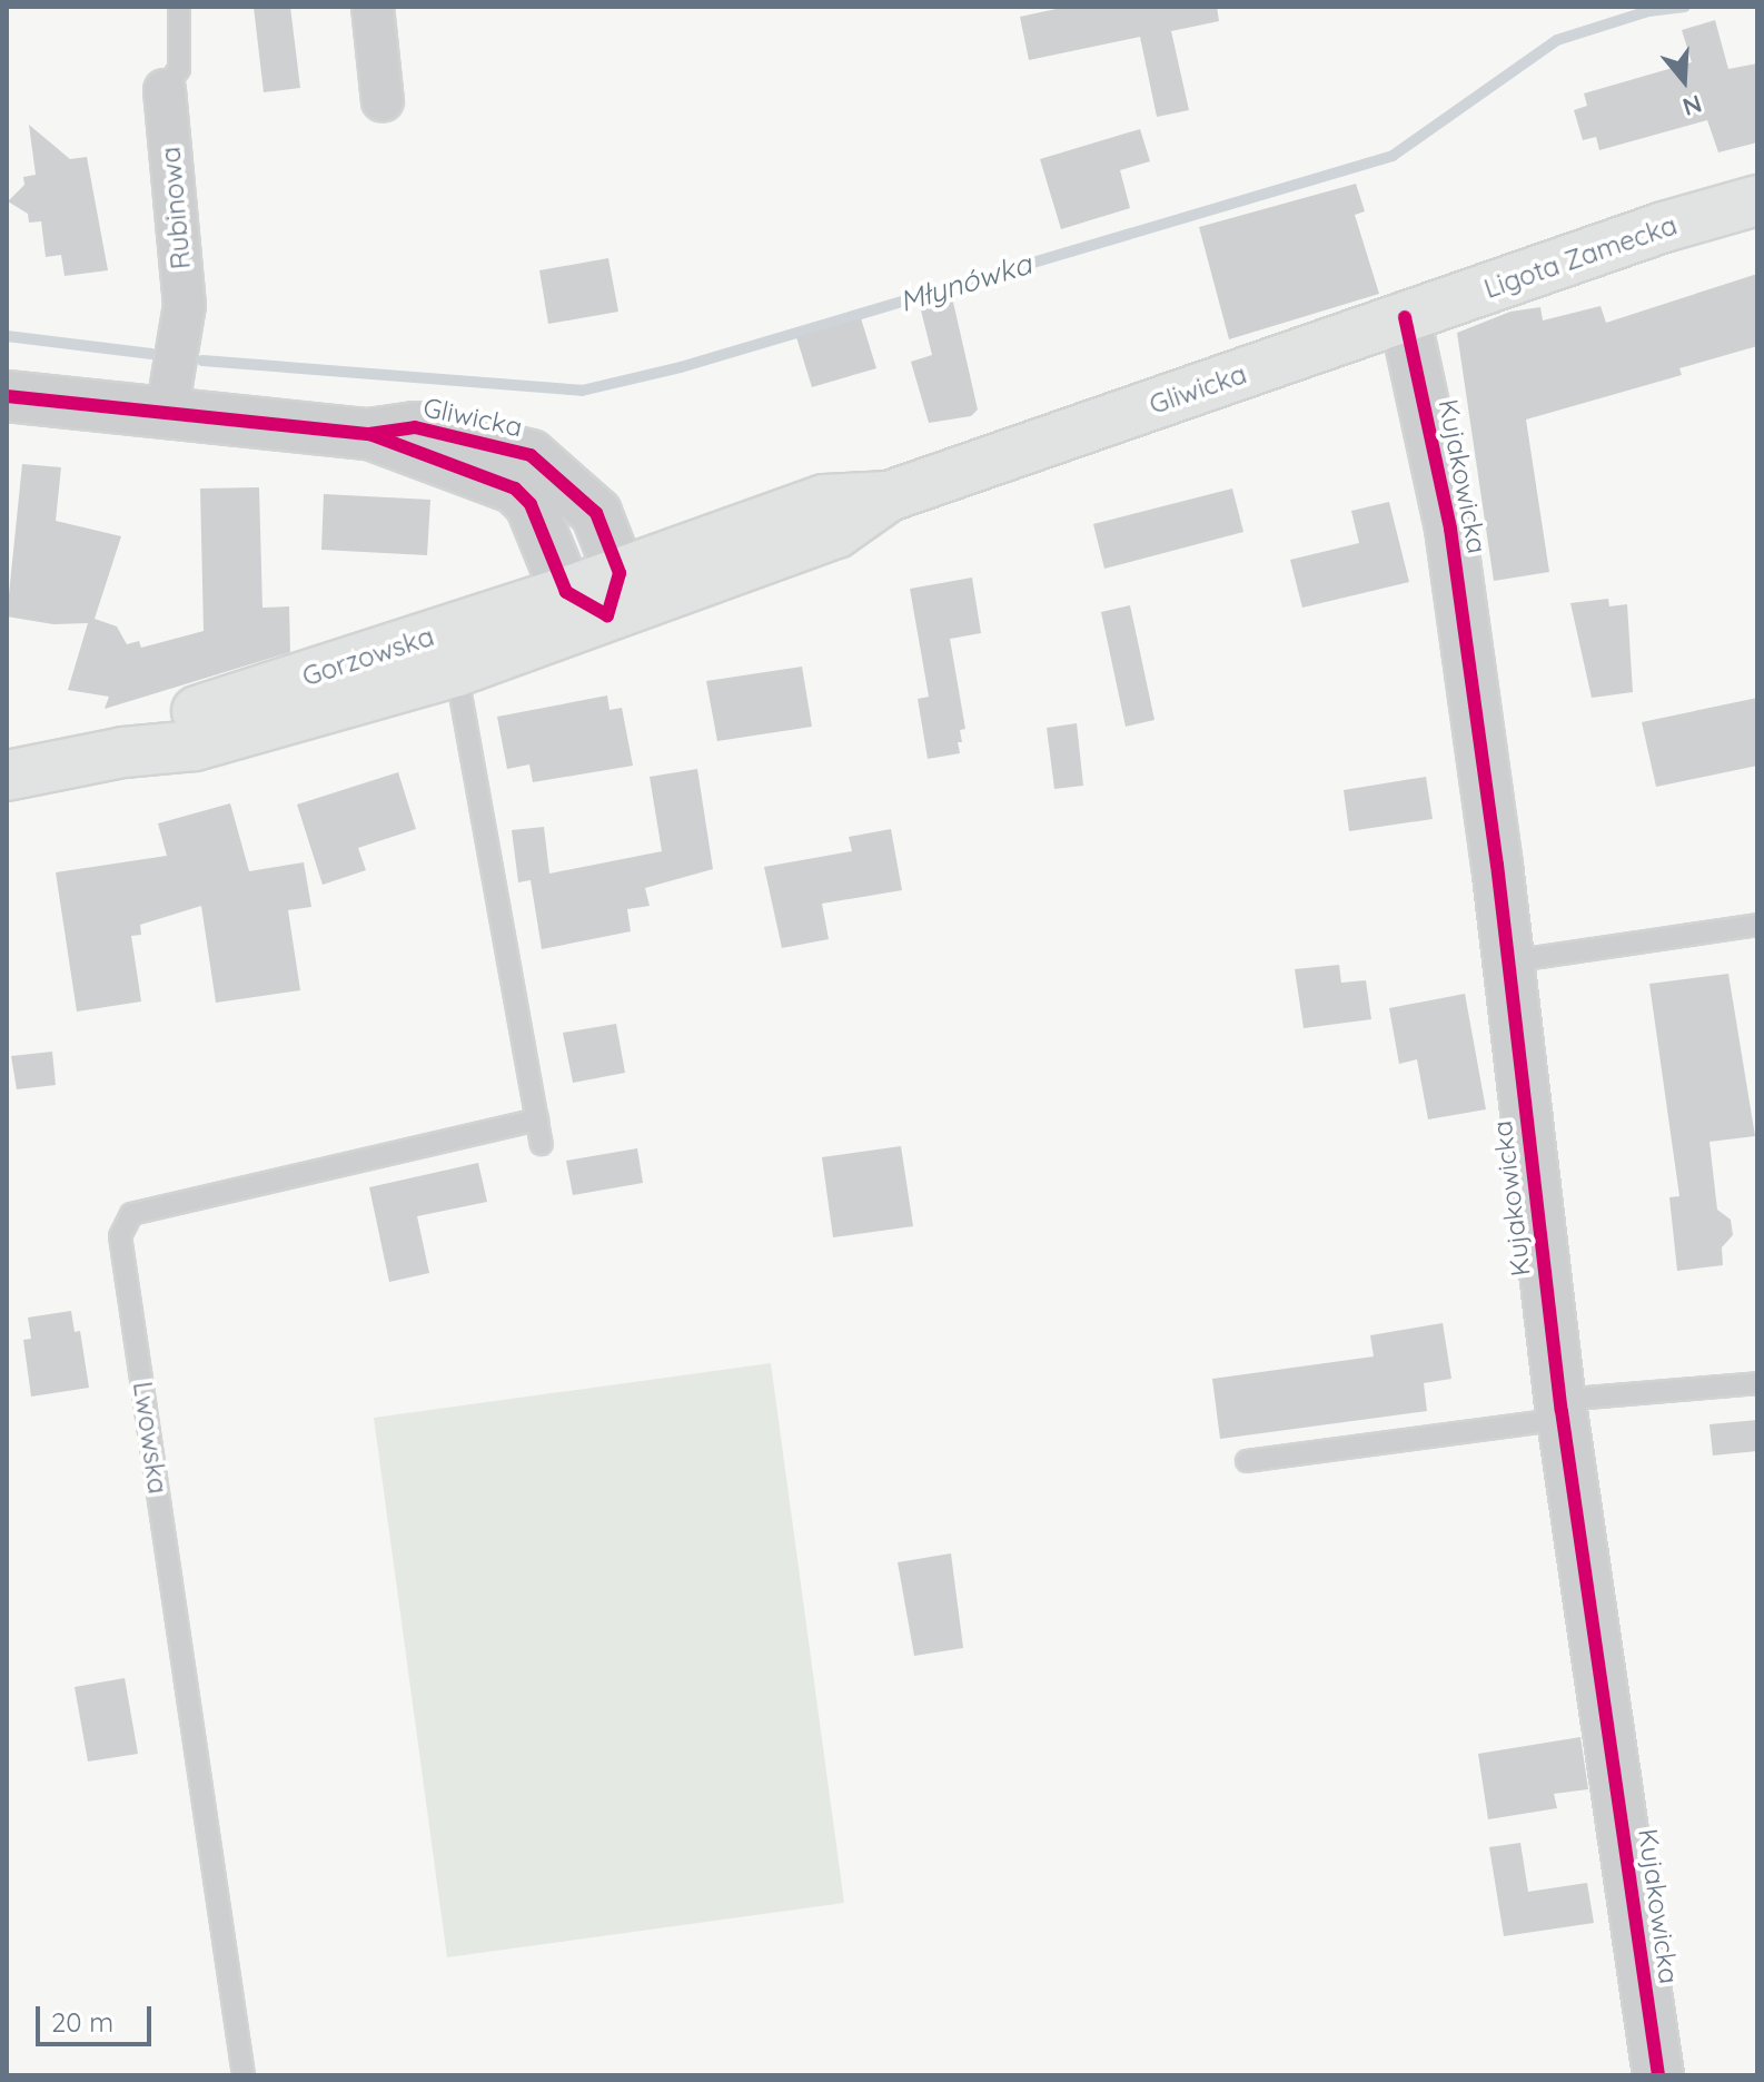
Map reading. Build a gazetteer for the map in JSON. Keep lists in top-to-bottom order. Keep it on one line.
{"streets":{"main road":["Ligota Zamecka","Gliwicka","Gorzowska"],"street":["Rubinowa","Kujakowicka"],"lane":["Lwowska"]},"crossings":[["Rubinowa","Gliwicka"],["Ligota Zamecka","Gliwicka"],["Ligota Zamecka","Kujakowicka"],["Gliwicka","Kujakowicka"],["Gliwicka","Gorzowska"]],"water":["Młynówka"],"scale_bar":"20 m","north":"bottom"}
